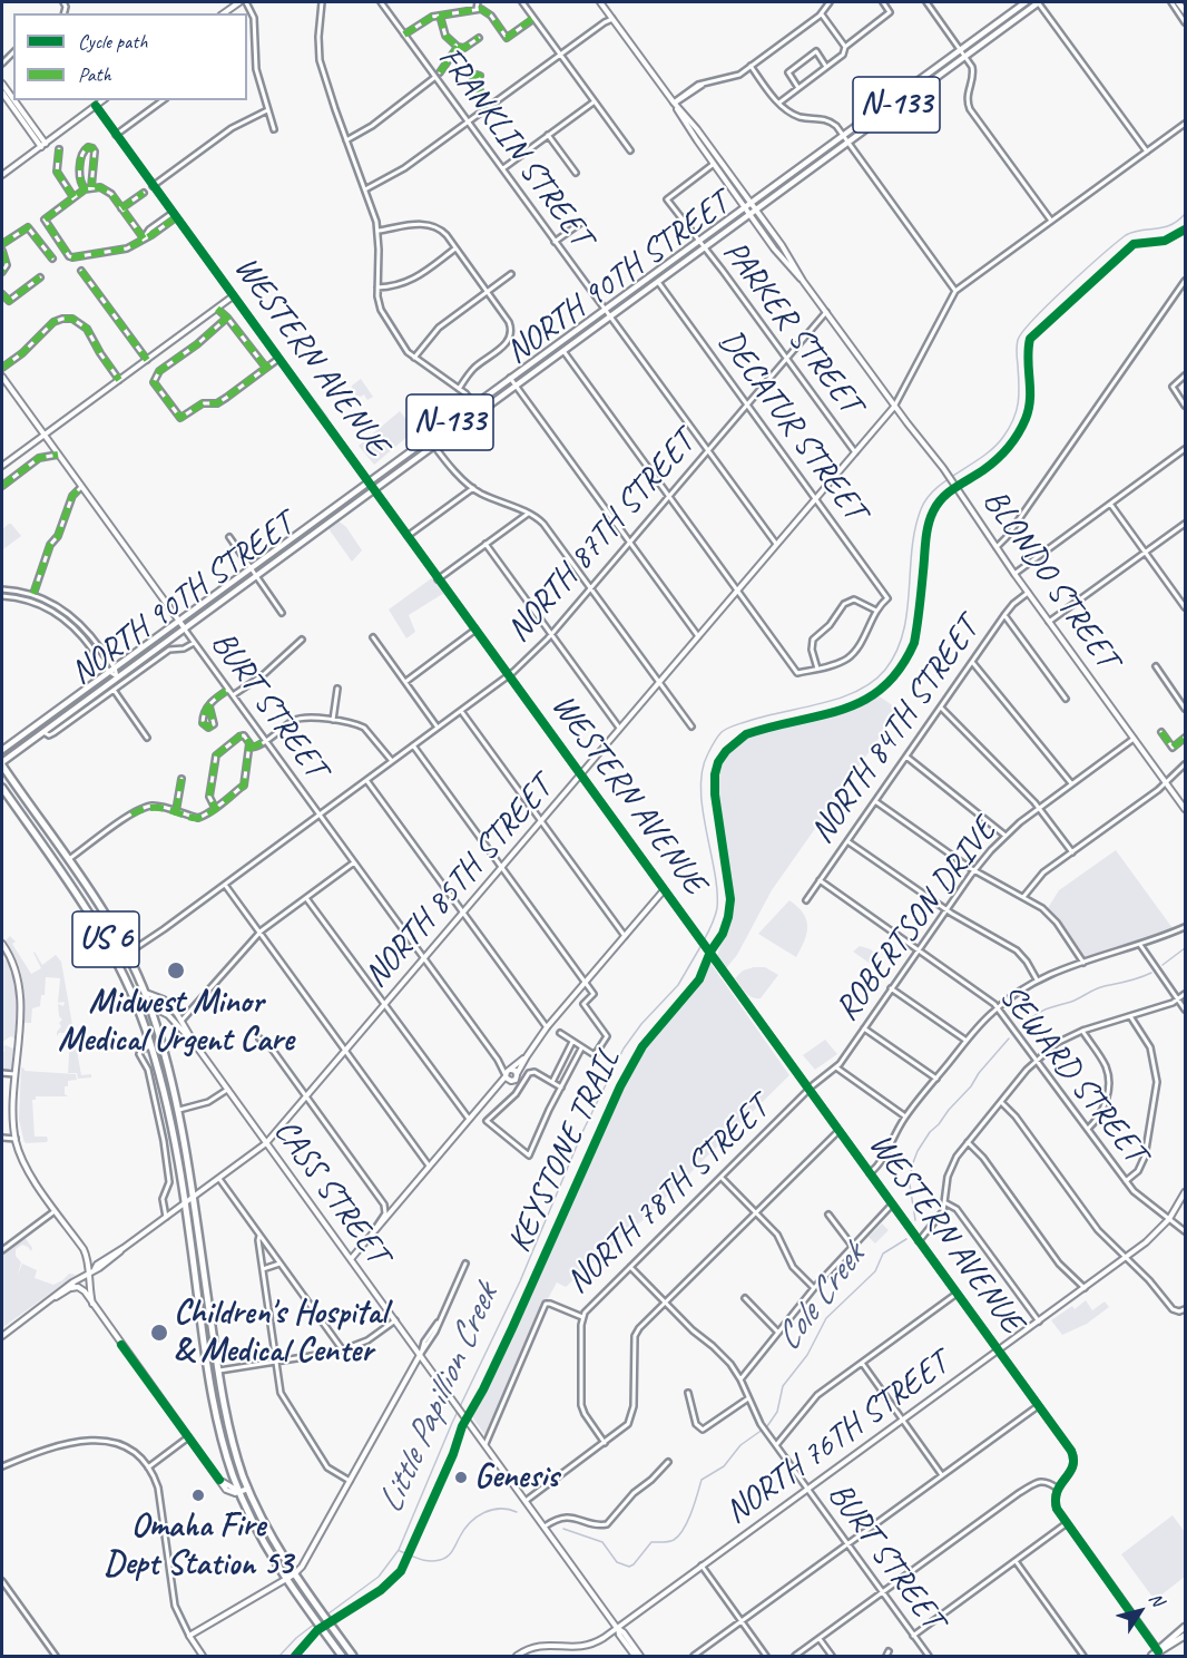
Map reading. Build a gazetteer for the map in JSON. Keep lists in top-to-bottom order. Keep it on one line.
{"streets":{"highway":["US 6"],"main road":["N-133","NORTH 90TH STREET"],"street":["FRANKLIN STREET","PARKER STREET","WESTERN AVENUE","DECATUR STREET","NORTH 87TH STREET","BLONDO STREET","BURT STREET","NORTH 84TH STREET","NORTH 85TH STREET","ROBERTSON DRIVE","SEWARD STREET","CASS STREET","NORTH 78TH STREET","NORTH 76TH STREET"],"cycle path":["KEYSTONE TRAIL"]},"crossings":[["FRANKLIN STREET","NORTH 90TH STREET"],["FRANKLIN STREET","NORTH 87TH STREET"],["FRANKLIN STREET","NORTH 85TH STREET"],["NORTH 90TH STREET","PARKER STREET"],["NORTH 90TH STREET","WESTERN AVENUE"],["NORTH 90TH STREET","DECATUR STREET"],["NORTH 90TH STREET","BLONDO STREET"],["NORTH 90TH STREET","BURT STREET"],["NORTH 90TH STREET","US 6"],["PARKER STREET","NORTH 87TH STREET"],["PARKER STREET","BLONDO STREET"],["PARKER STREET","NORTH 85TH STREET"],["WESTERN AVENUE","NORTH 87TH STREET"],["WESTERN AVENUE","NORTH 85TH STREET"],["WESTERN AVENUE","ROBERTSON DRIVE"],["WESTERN AVENUE","NORTH 78TH STREET"],["WESTERN AVENUE","NORTH 76TH STREET"],["DECATUR STREET","NORTH 87TH STREET"],["DECATUR STREET","NORTH 85TH STREET"],["NORTH 87TH STREET","BLONDO STREET"],["NORTH 87TH STREET","BURT STREET"],["NORTH 87TH STREET","US 6"],["BLONDO STREET","NORTH 84TH STREET"],["BLONDO STREET","NORTH 85TH STREET"],["BLONDO STREET","ROBERTSON DRIVE"],["BURT STREET","NORTH 85TH STREET"],["BURT STREET","NORTH 78TH STREET"],["BURT STREET","NORTH 76TH STREET"],["NORTH 84TH STREET","SEWARD STREET"],["NORTH 85TH STREET","CASS STREET"],["ROBERTSON DRIVE","SEWARD STREET"],["ROBERTSON DRIVE","NORTH 78TH STREET"],["US 6","CASS STREET"],["SEWARD STREET","NORTH 76TH STREET"],["CASS STREET","NORTH 78TH STREET"],["CASS STREET","NORTH 76TH STREET"]],"water":["Cole Creek","Little Papillion Creek"],"places":["Midwest Minor Medical Urgent Care","Children's Hospital & Medical Center","Genesis","Omaha Fire Dept Station 53"],"legend":["Cycle path","Path"],"north":"top right"}
